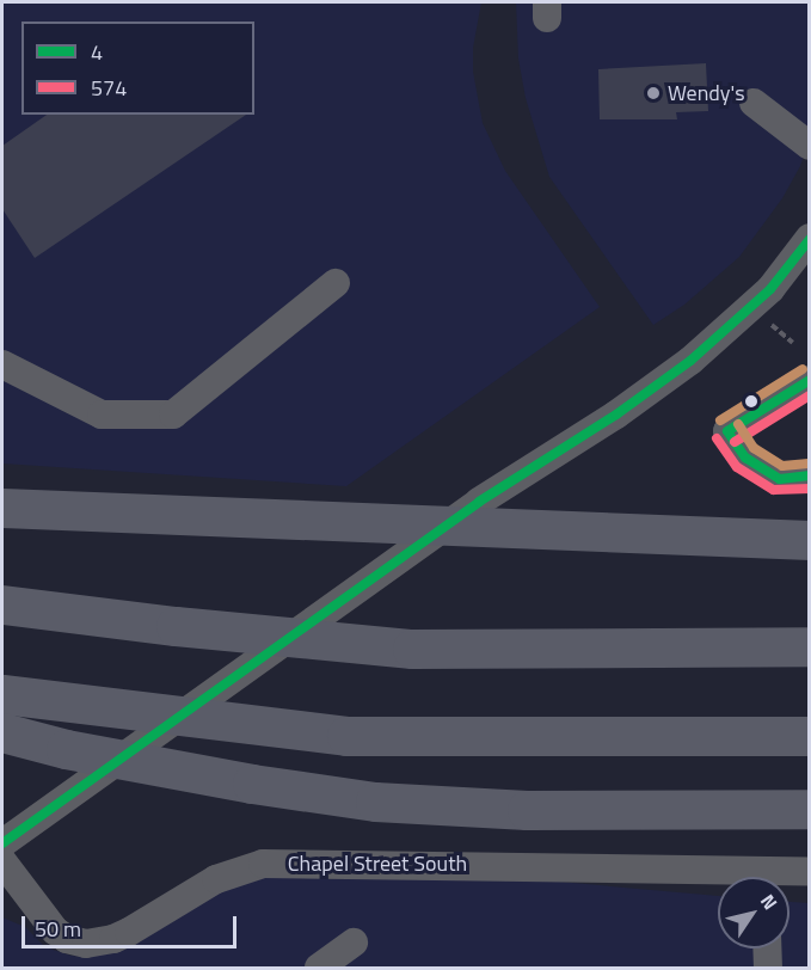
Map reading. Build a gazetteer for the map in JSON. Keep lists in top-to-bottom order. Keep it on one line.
{"streets":{"street":["Chapel Street South"]},"places":["Wendy's"],"lines":["transit line 4","transit line 574"],"legend":["4","574"],"scale_bar":"50 m","north":"top right"}
